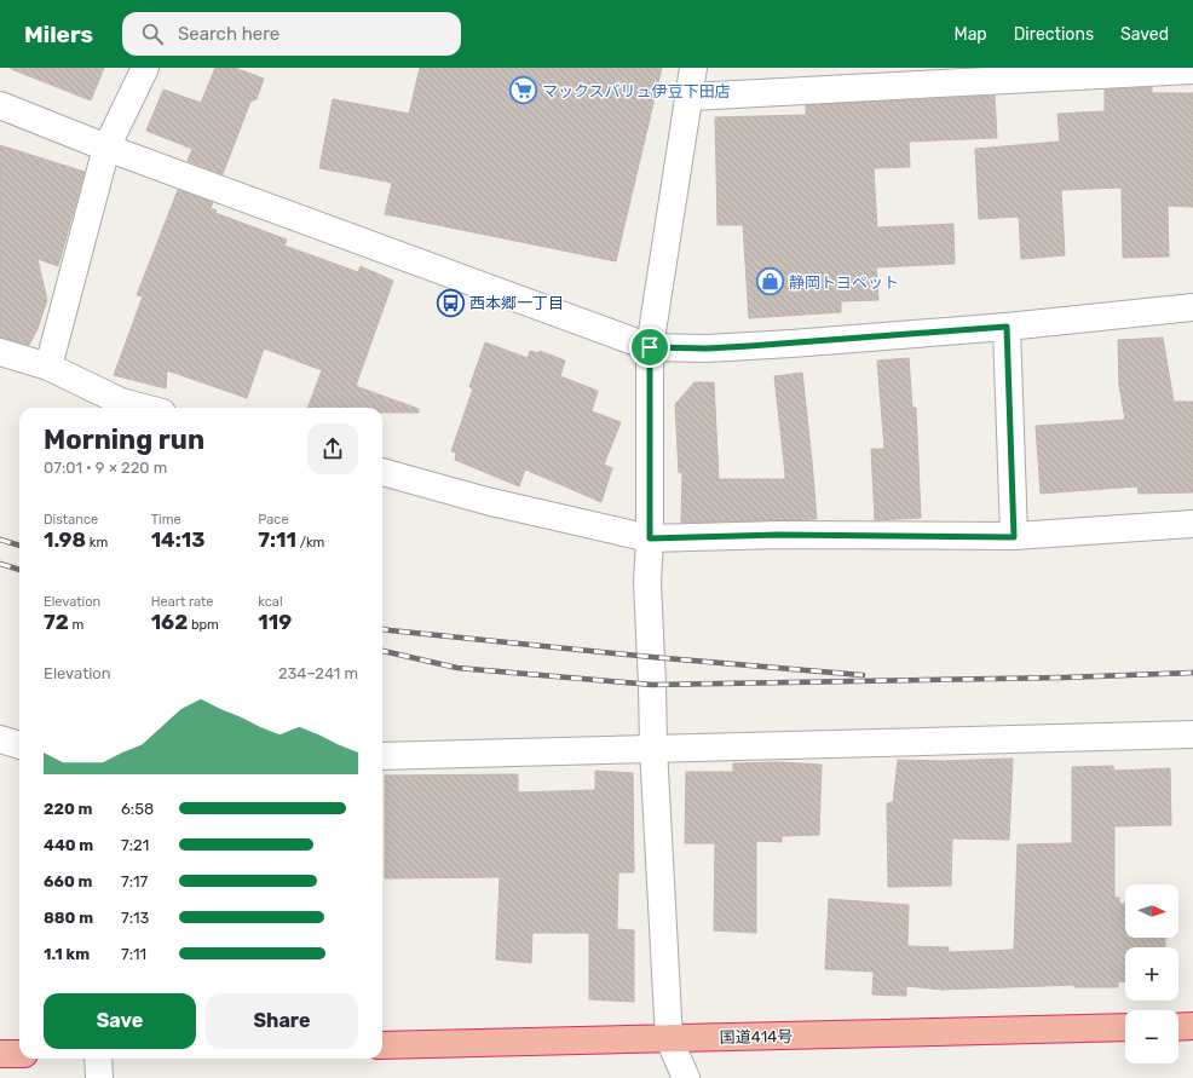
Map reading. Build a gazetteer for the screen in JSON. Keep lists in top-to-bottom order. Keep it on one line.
{"streets":{"highway":["国道414号"]},"places":{"supermarket":["マックスバリュ伊豆下田店"],"shop":["静岡トヨペット"],"bus stop":["西本郷一丁目"]},"north":"right","page":{"header":"Milers","search":"Search here","nav":["Map","Directions","Saved"],"heading":["Morning run","07:01 · 9 × 220 m"],"stats":[["Distance","1.98 km"],["Time","14:13"],["Pace","7:11 /km"],["Elevation","72 m"],["Heart rate","162 bpm"],["kcal","119"]],"chart":["Elevation","234–241 m"],"list":[{"name":"220 m","note":"6:58"},{"name":"440 m","note":"7:21"},{"name":"660 m","note":"7:17"},{"name":"880 m","note":"7:13"},{"name":"1.1 km","note":"7:11"}],"map_buttons":["+","−"],"buttons":["Save","Share"]}}
